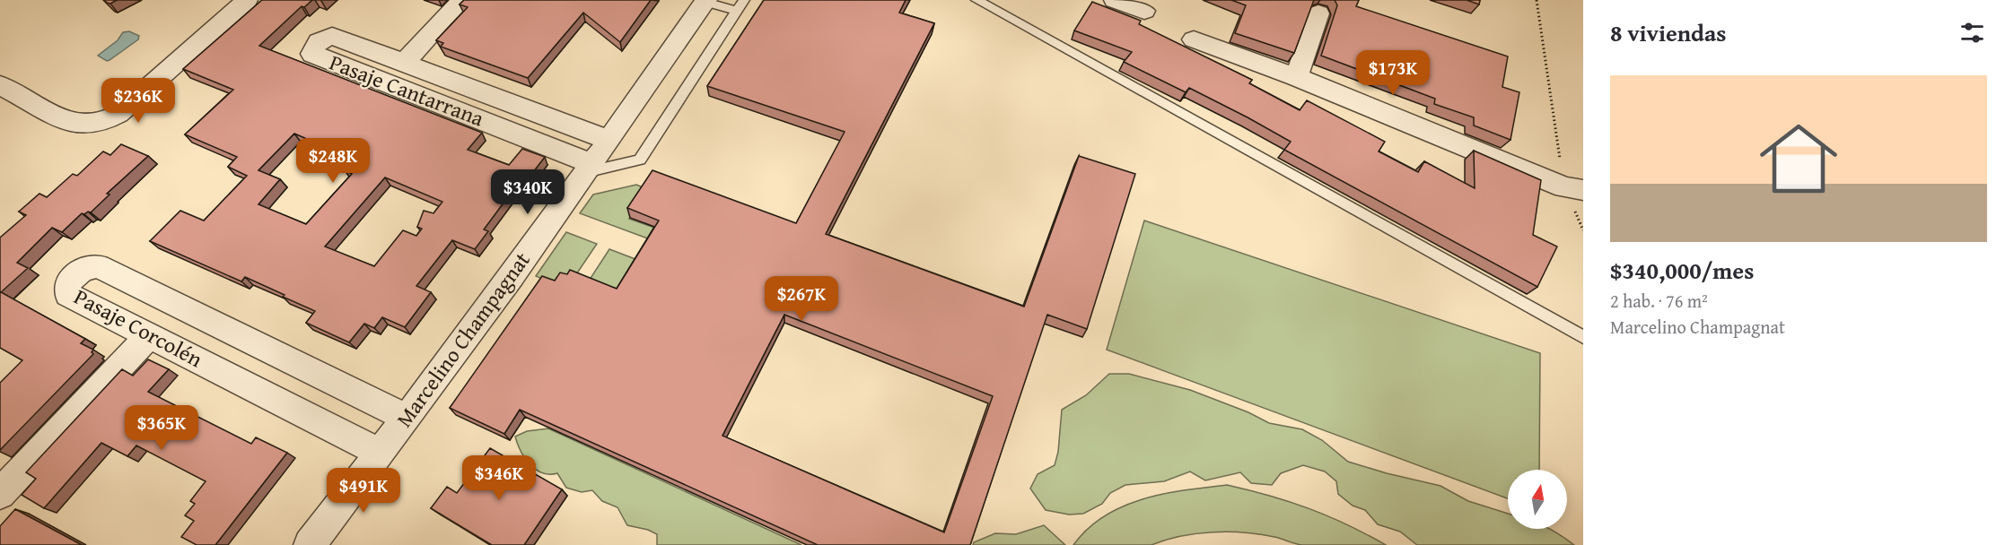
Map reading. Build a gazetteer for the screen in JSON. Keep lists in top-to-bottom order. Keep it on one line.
{"streets":{"street":["Pasaje Cantarrana","Pasaje Corcolén","Marcelino Champagnat"]},"crossings":[["Pasaje Cantarrana","Marcelino Champagnat"],["Pasaje Corcolén","Marcelino Champagnat"]],"north":"top","page":{"heading":"8 viviendas","price":["$173K","$236K","$248K","$340K","$267K","$365K","$346K","$491K"],"list":[{"name":"$340,000/mes","note":"2 hab. · 76 m² · Marcelino Champagnat"}]}}
